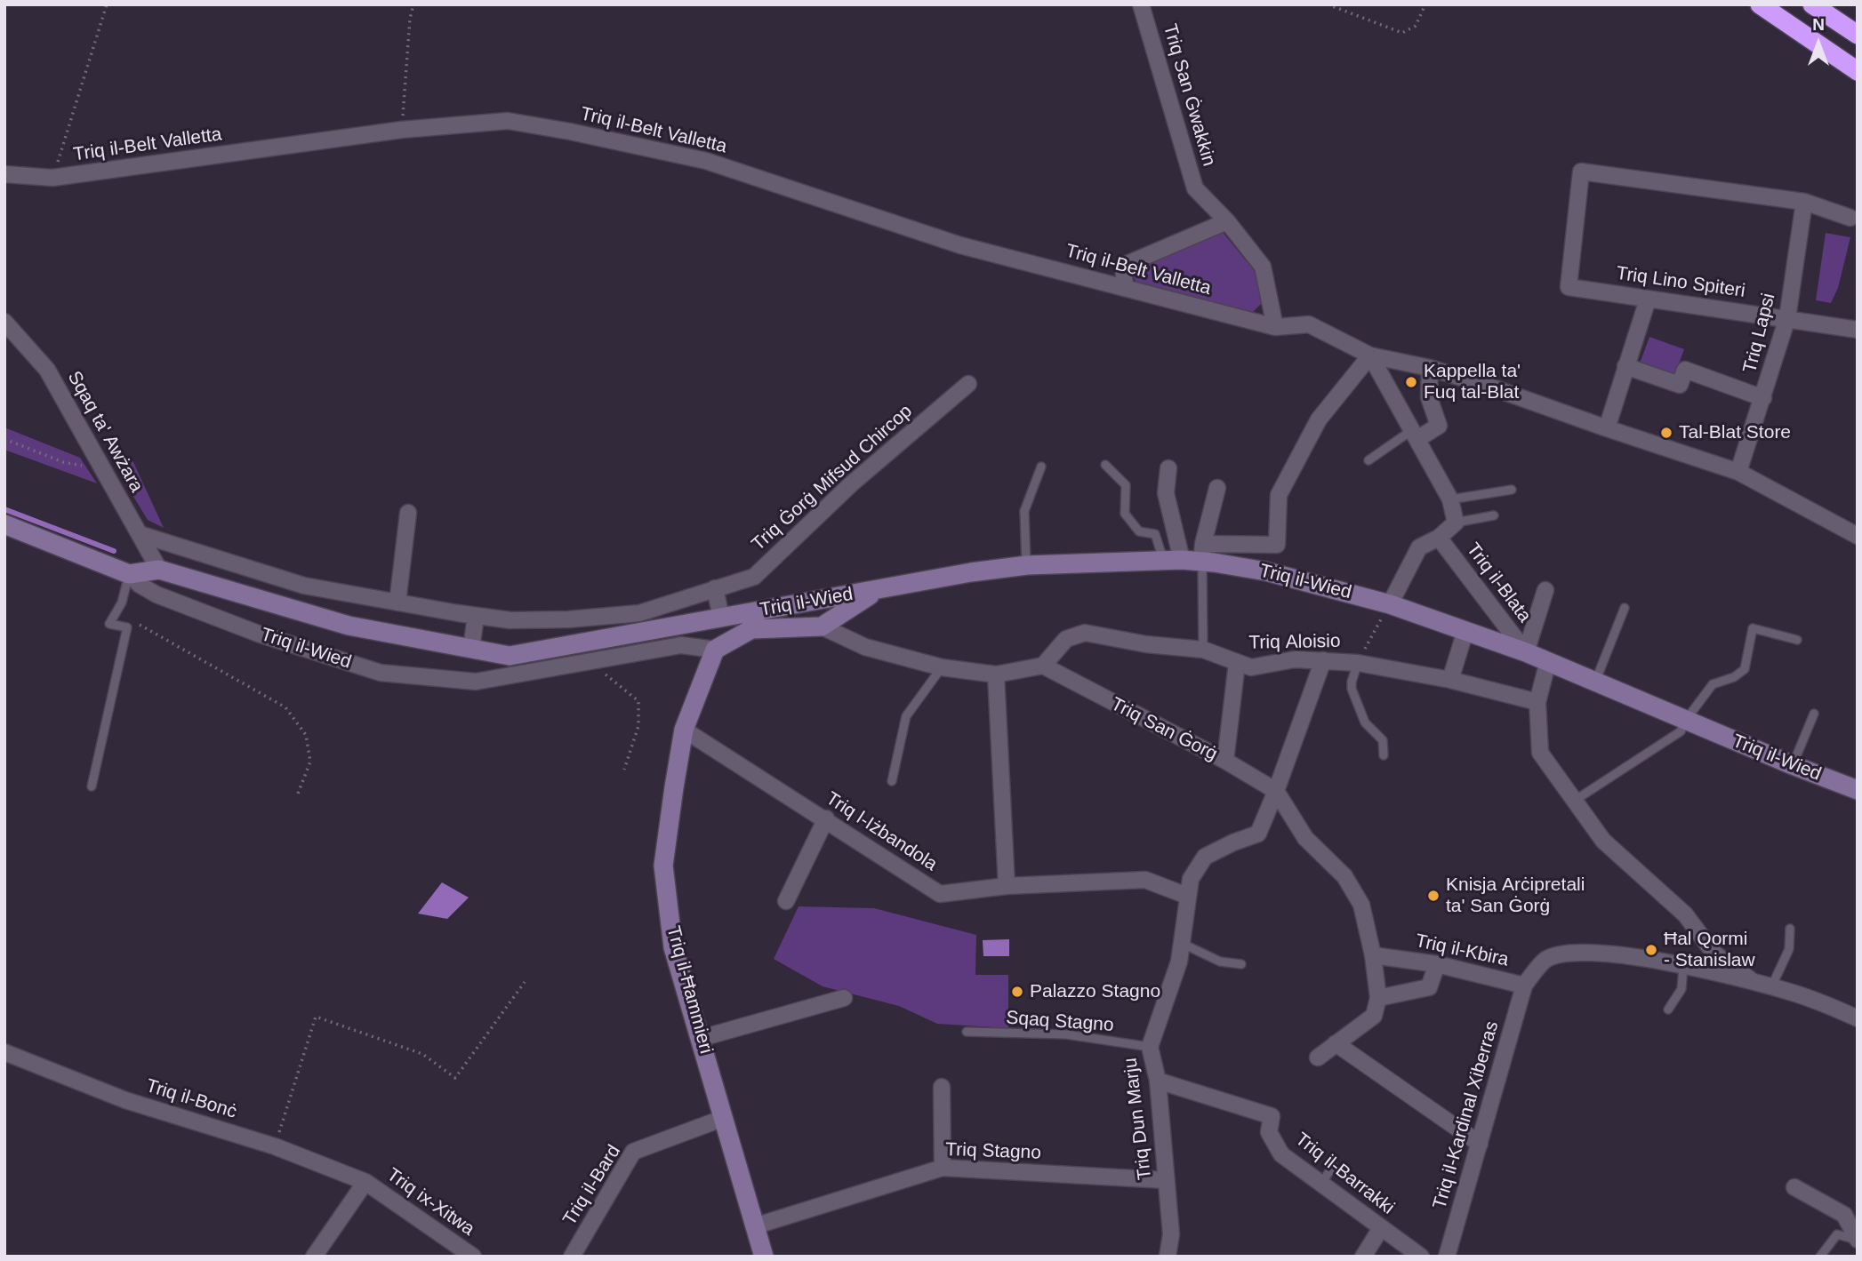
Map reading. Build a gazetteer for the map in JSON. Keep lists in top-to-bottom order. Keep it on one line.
{"streets":{"street":["Triq San Ġwakkin","Triq il-Belt Valletta","Triq Lino Spiteri","Triq Lapsi","Sqaq ta' Awżara","Triq Ġorġ Mifsud Chircop","Triq il-Wied","Triq il-Blata","Triq Aloisio","Triq San Ġorġ","Triq l-Iżbandola","Triq il-Kbira","Triq il-Ħammieri","Triq il-Bonċ","Triq il-Kardinal Xiberras","Triq Dun Marju","Triq Stagno","Triq il-Barrakki","Triq il-Bard","Triq ix-Xitwa"],"lane":["Sqaq Stagno"]},"crossings":[["Triq San Ġwakkin","Triq il-Belt Valletta"],["Triq il-Belt Valletta","Triq Lapsi"],["Triq il-Belt Valletta","Triq il-Blata"],["Triq Lino Spiteri","Triq Lapsi"],["Sqaq ta' Awżara","Triq il-Wied"],["Triq il-Wied","Triq il-Blata"],["Triq il-Wied","Triq il-Ħammieri"],["Triq Aloisio","Triq San Ġorġ"],["Triq Aloisio","Triq Dun Marju"],["Triq San Ġorġ","Triq il-Kbira"],["Triq San Ġorġ","Triq Dun Marju"],["Triq l-Iżbandola","Triq il-Ħammieri"],["Triq l-Iżbandola","Triq Dun Marju"],["Triq il-Kbira","Triq il-Kardinal Xiberras"],["Triq il-Ħammieri","Triq Stagno"],["Triq il-Ħammieri","Triq il-Bard"],["Sqaq Stagno","Triq Dun Marju"],["Triq il-Bonċ","Triq ix-Xitwa"],["Triq Dun Marju","Triq Stagno"],["Triq Dun Marju","Triq il-Barrakki"]],"places":["Kappella ta' Fuq tal-Blat","Tal-Blat Store","Knisja Arċipretali ta' San Ġorġ","Ħal Qormi - Stanislaw","Palazzo Stagno"],"north":"top"}
